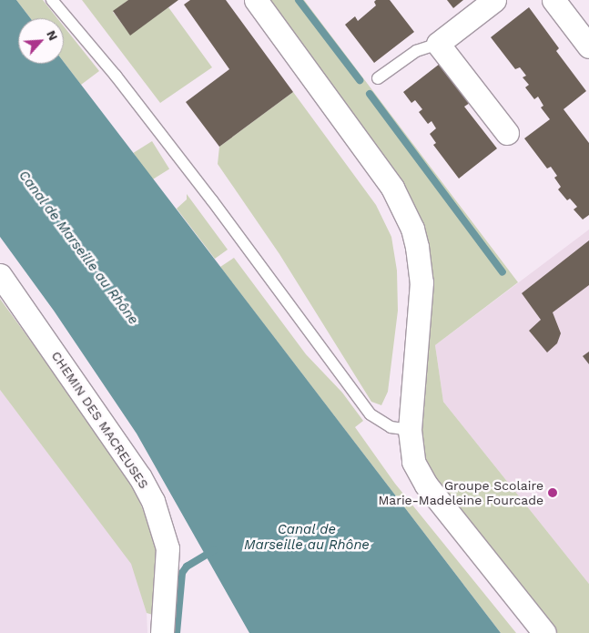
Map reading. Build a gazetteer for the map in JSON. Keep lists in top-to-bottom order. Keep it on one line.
{"streets":{"street":["CHEMIN DES MACREUSES"]},"water":["Canal de Marseille au Rhône"],"places":["Groupe Scolaire Marie-Madeleine Fourcade"],"north":"top right"}
